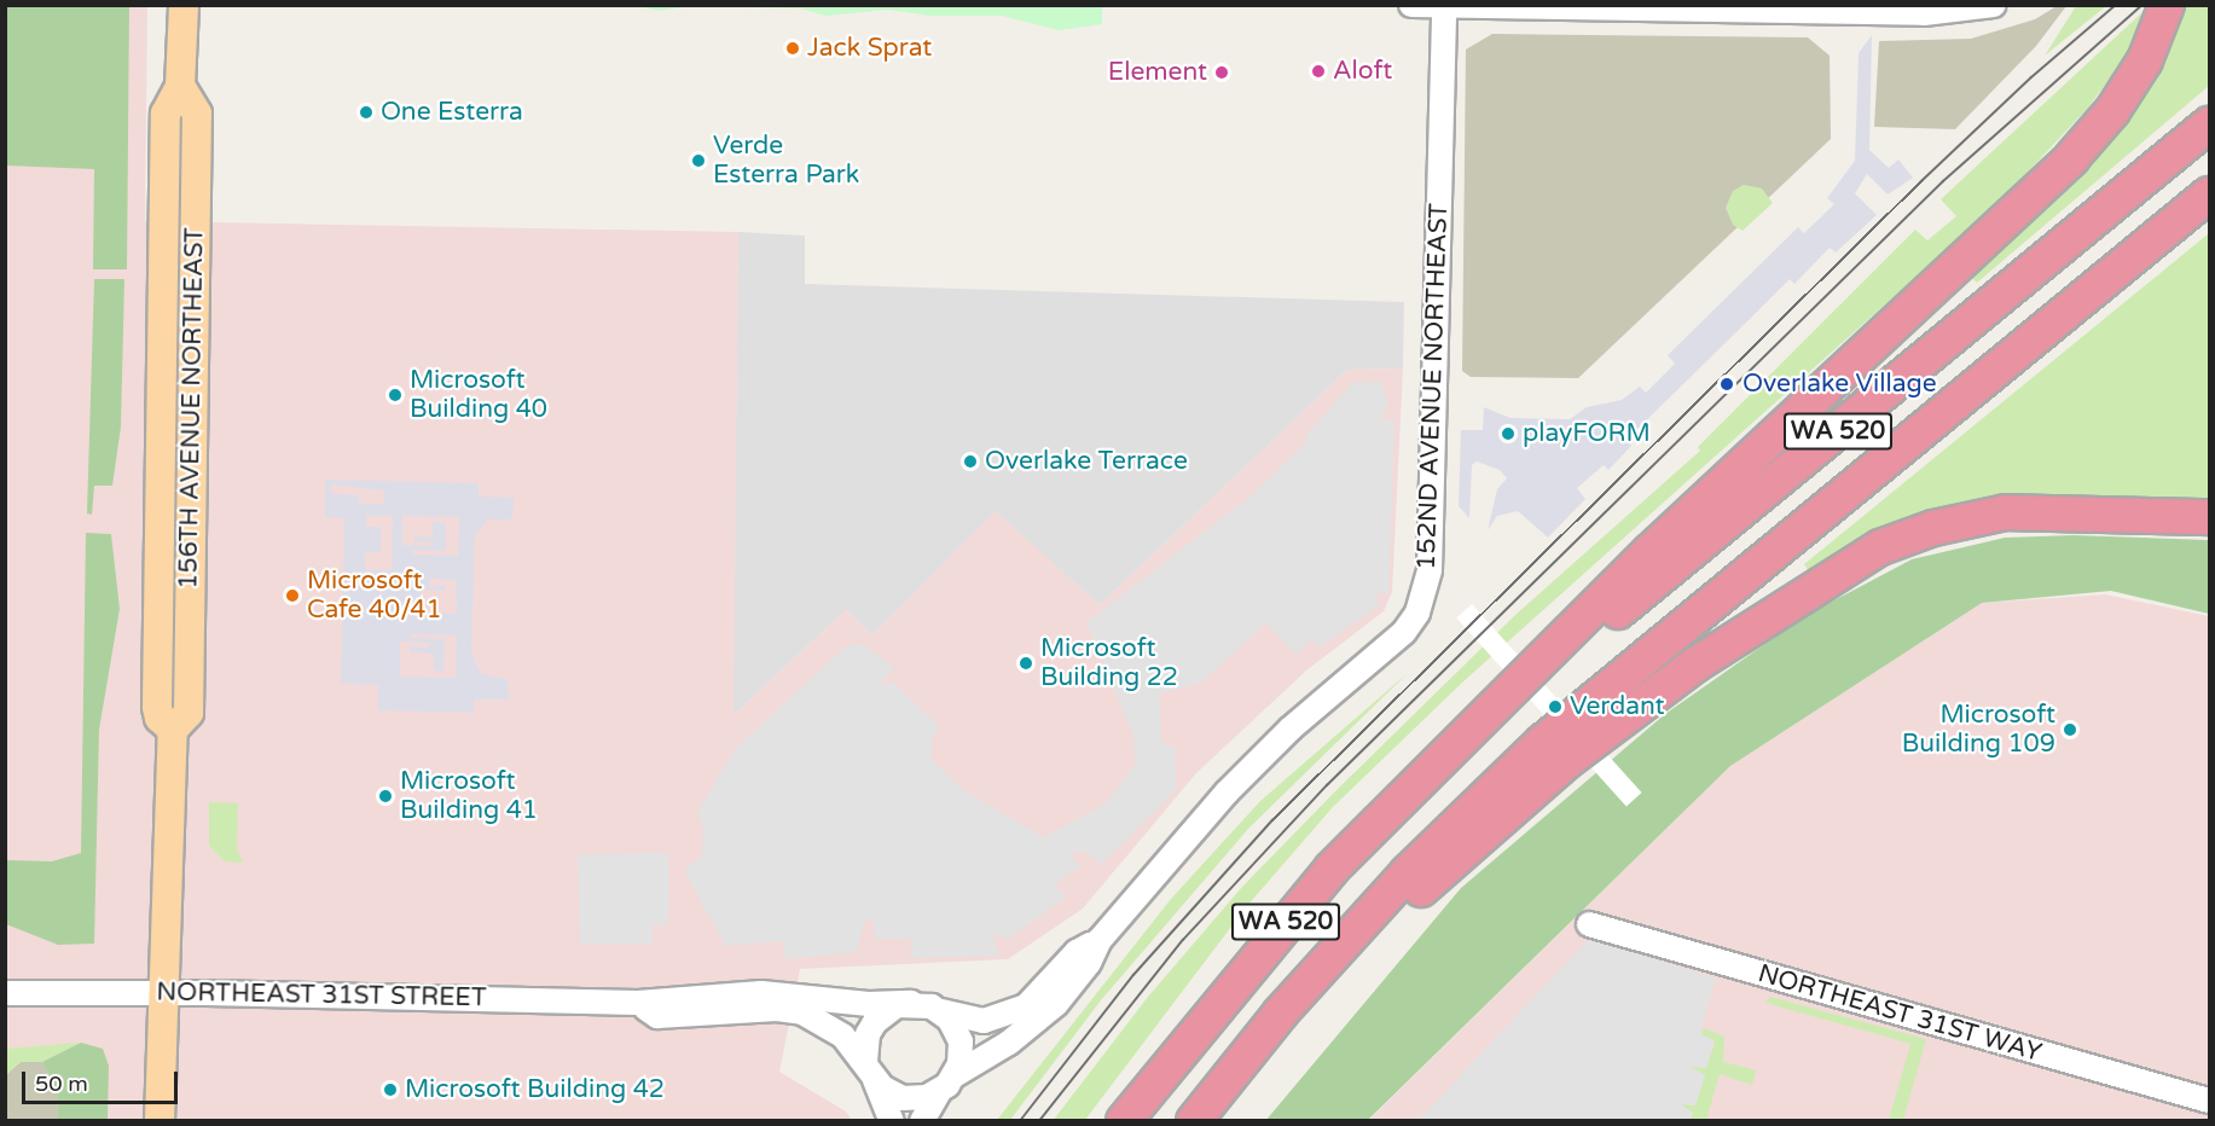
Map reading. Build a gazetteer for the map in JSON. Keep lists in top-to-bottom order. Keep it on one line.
{"streets":{"highway":["WA 520"],"main road":["156TH AVENUE NORTHEAST"],"street":["152ND AVENUE NORTHEAST","NORTHEAST 31ST STREET","NORTHEAST 31ST WAY"]},"crossings":[["152ND AVENUE NORTHEAST","NORTHEAST 31ST STREET"],["156TH AVENUE NORTHEAST","NORTHEAST 31ST STREET"]],"places":["Jack Sprat","Aloft","Element","One Esterra","Verde Esterra Park","Overlake Village","Microsoft Building 40","playFORM","Overlake Terrace","Microsoft Cafe 40/41","Microsoft Building 22","Verdant","Microsoft Building 109","Microsoft Building 41","Microsoft Building 42"],"scale_bar":"50 m"}
